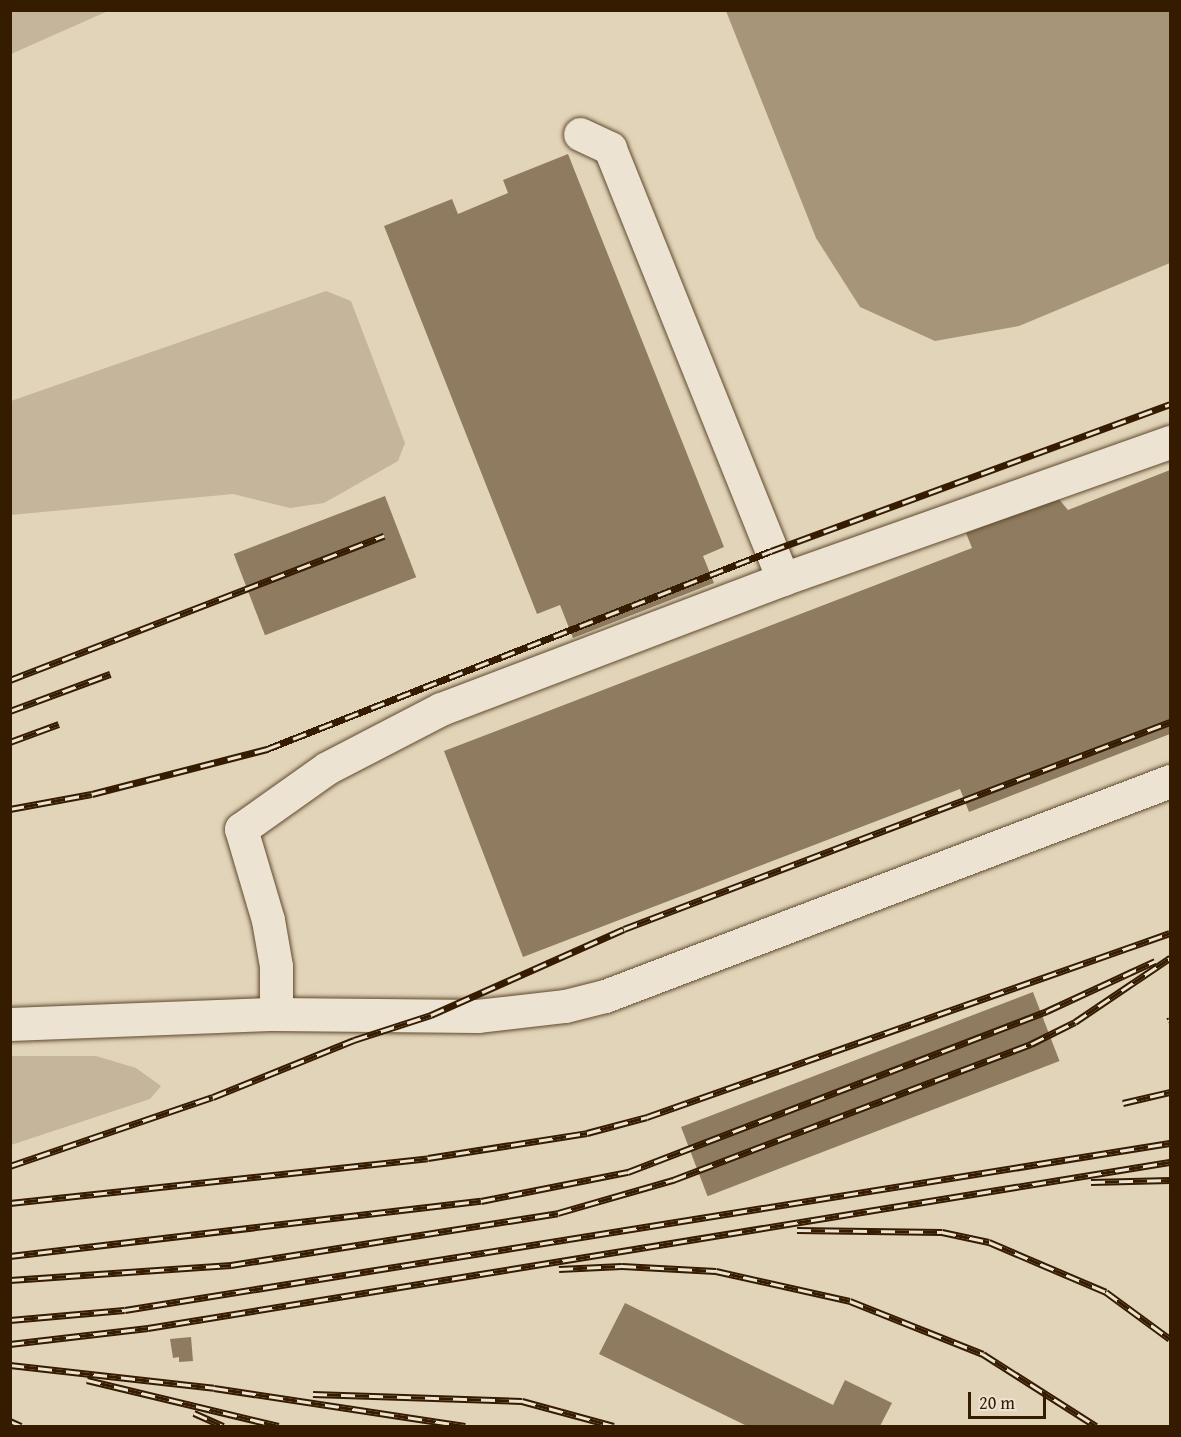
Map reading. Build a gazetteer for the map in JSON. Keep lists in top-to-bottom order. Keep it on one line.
{"scale_bar":"20 m"}
